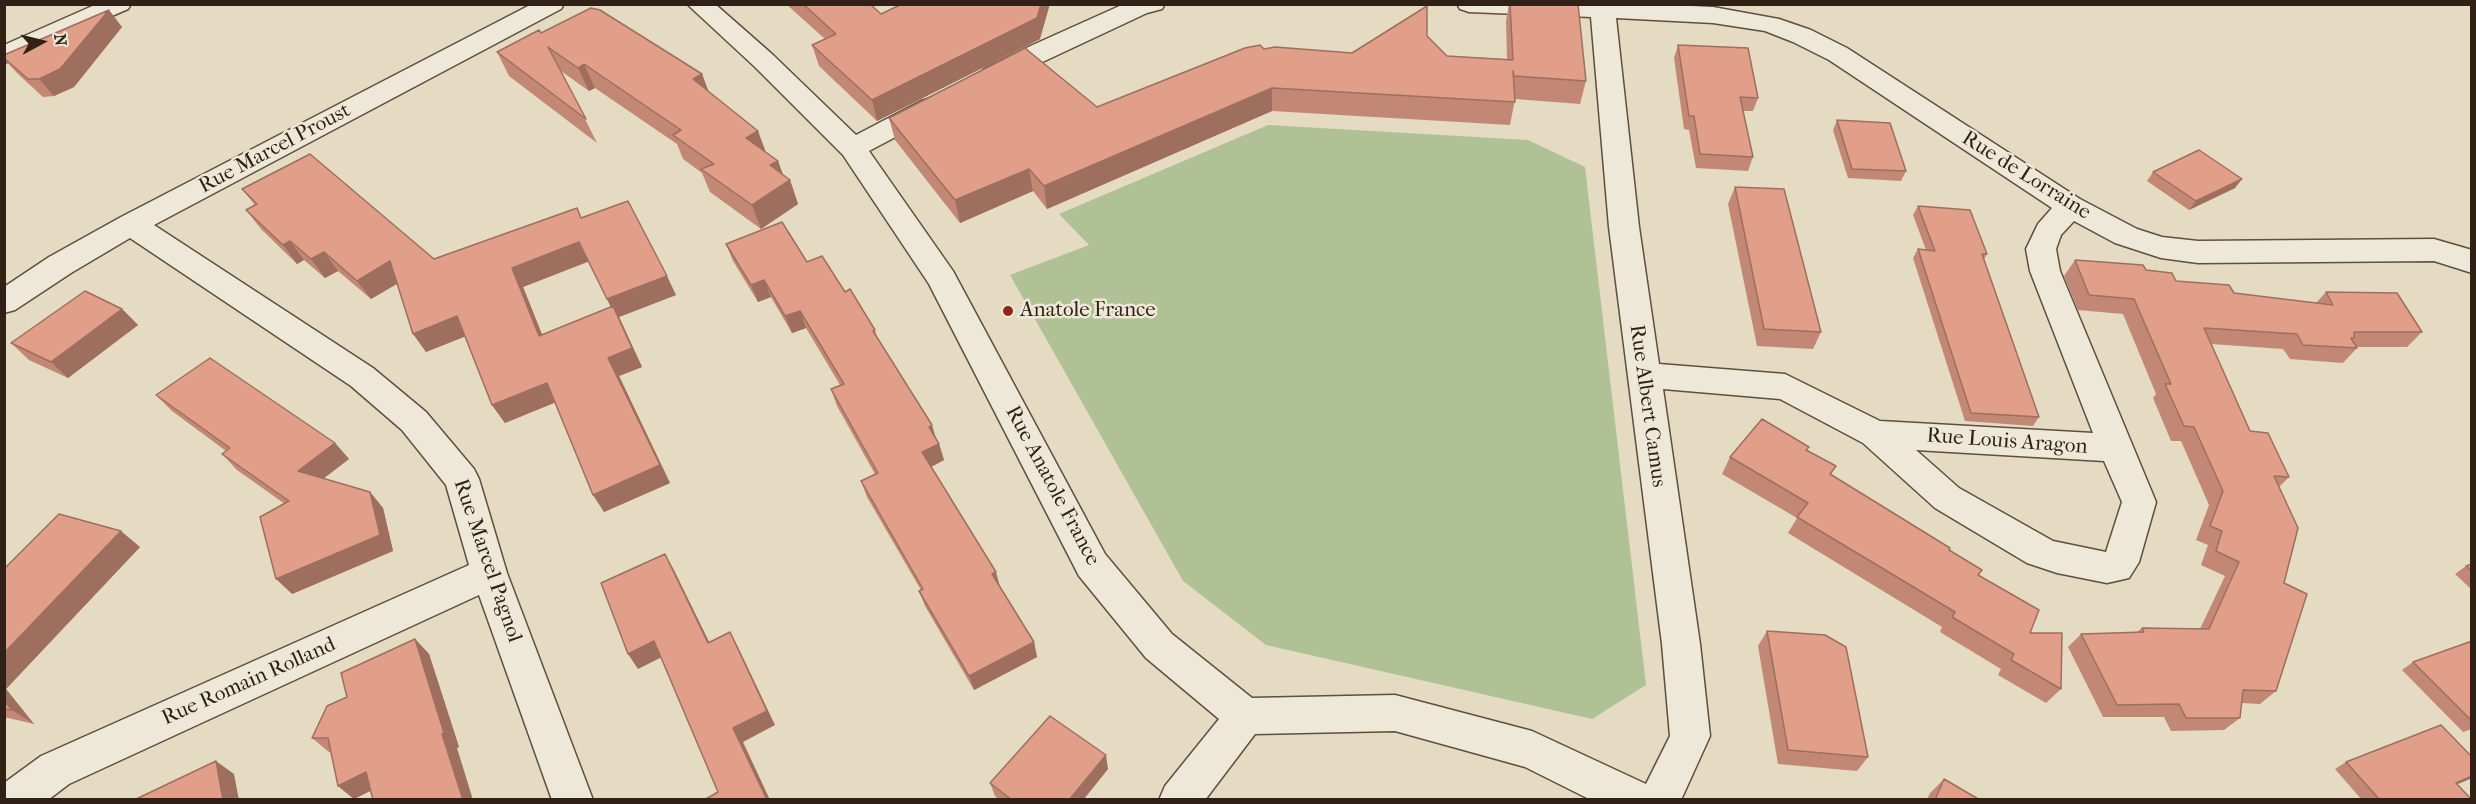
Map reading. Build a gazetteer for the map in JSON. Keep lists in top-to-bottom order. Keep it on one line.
{"streets":{"street":["Rue Marcel Proust","Rue de Lorraine","Rue Albert Camus","Rue Louis Aragon","Rue Anatole France","Rue Marcel Pagnol","Rue Romain Rolland"]},"crossings":[["Rue Marcel Proust","Rue Marcel Pagnol"],["Rue de Lorraine","Rue Albert Camus"],["Rue de Lorraine","Rue Louis Aragon"],["Rue Albert Camus","Rue Louis Aragon"],["Rue Marcel Pagnol","Rue Romain Rolland"]],"places":["Anatole France"],"north":"right"}
